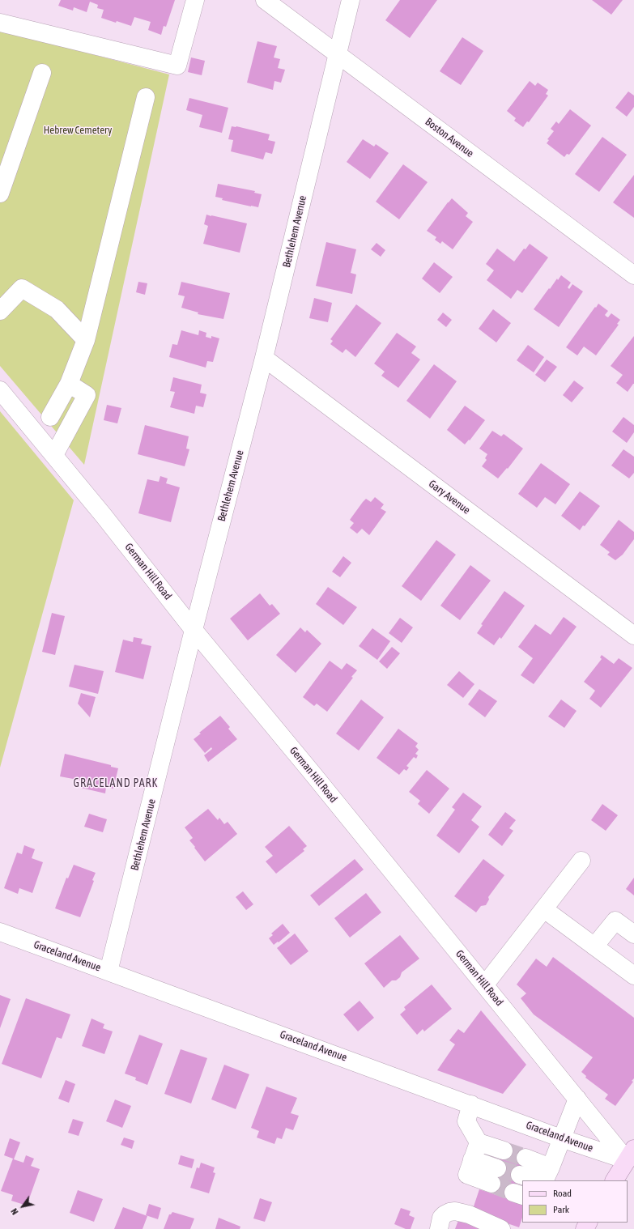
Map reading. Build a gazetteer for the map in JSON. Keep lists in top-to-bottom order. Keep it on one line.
{"streets":{"street":["Boston Avenue","Bethlehem Avenue","Gary Avenue","German Hill Road","Graceland Avenue"]},"crossings":[["Boston Avenue","Bethlehem Avenue"],["Bethlehem Avenue","Gary Avenue"],["Bethlehem Avenue","German Hill Road"],["Bethlehem Avenue","Graceland Avenue"],["German Hill Road","Graceland Avenue"]],"districts":["GRACELAND PARK"],"parks":["Hebrew Cemetery"],"legend":["Road","Park"],"north":"bottom left"}
